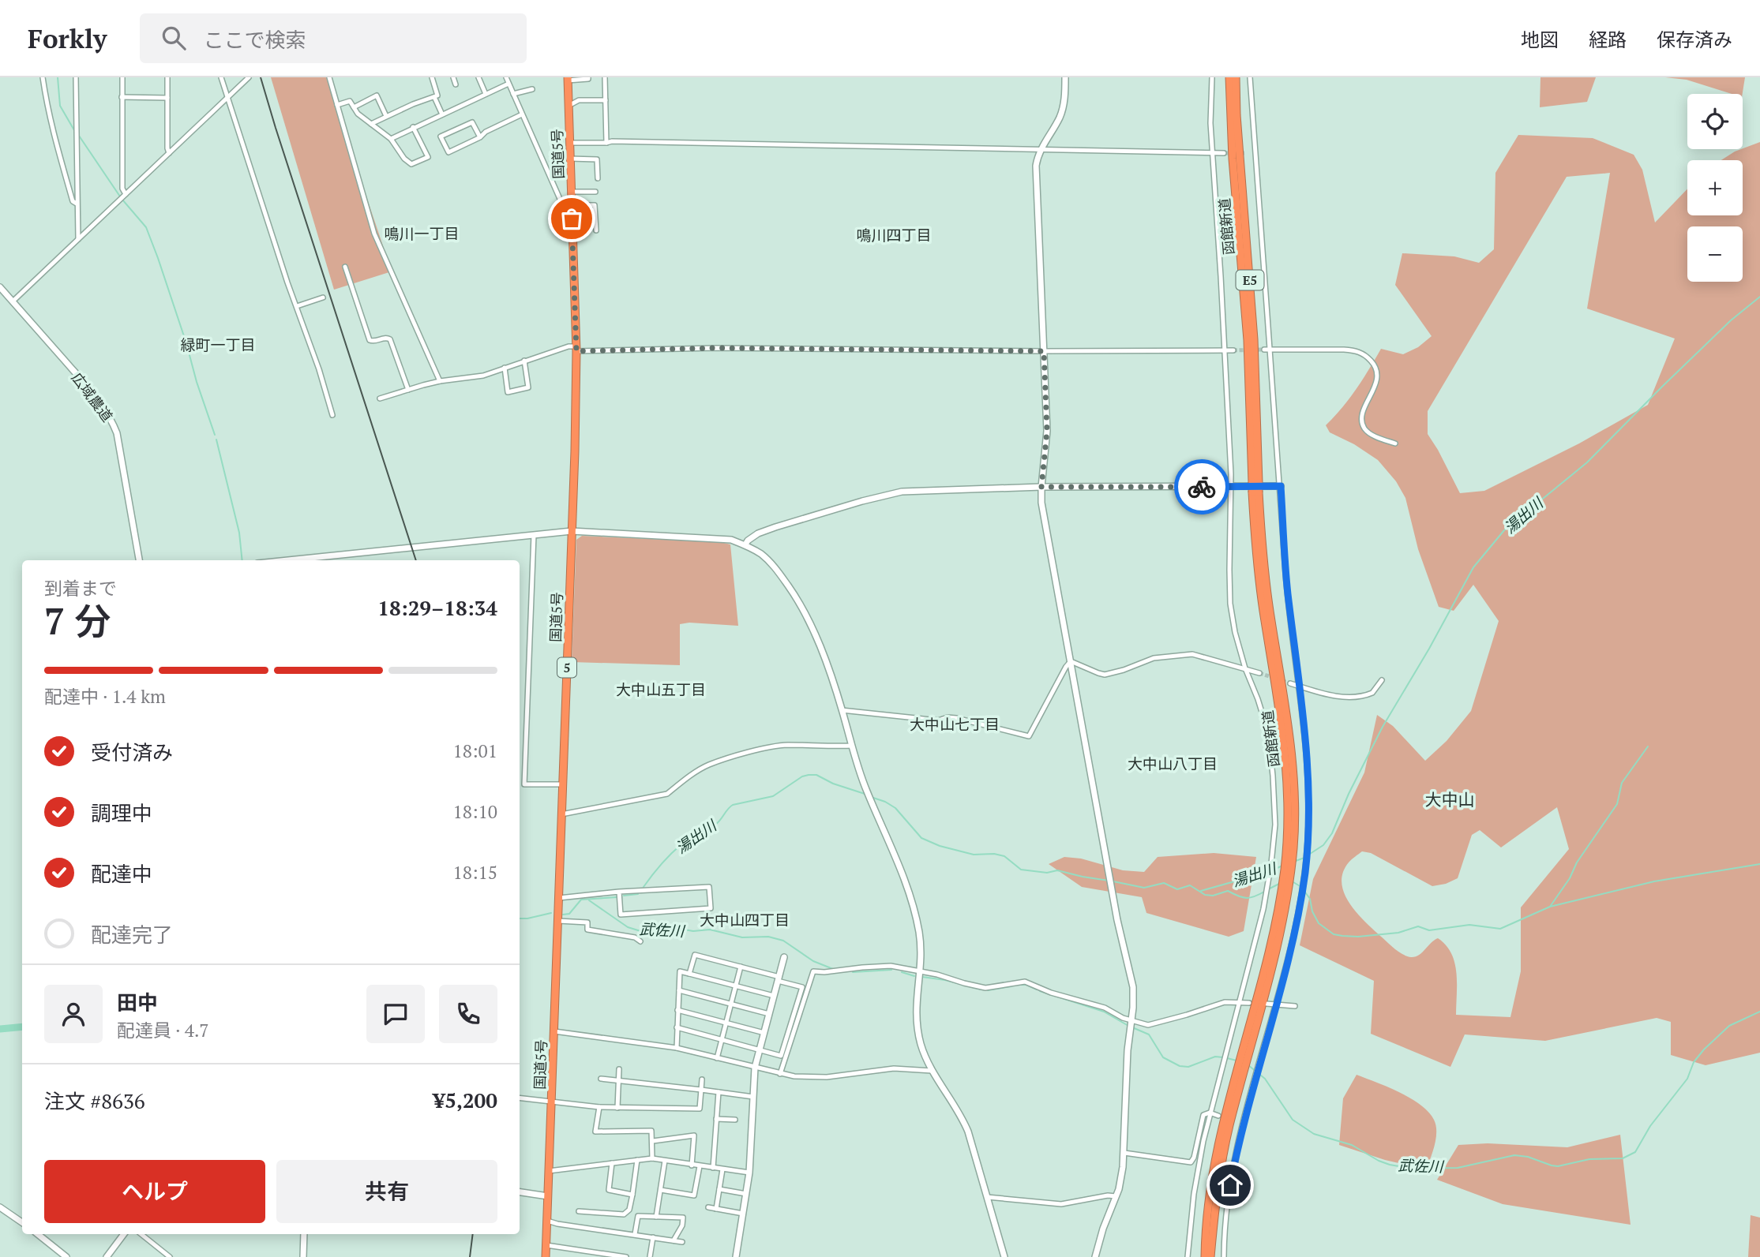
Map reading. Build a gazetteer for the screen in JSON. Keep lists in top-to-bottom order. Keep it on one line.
{"streets":{"highway":["国道5号","函館新道","E5","5"],"street":["広域農道"]},"districts":["鳴川一丁目","鳴川四丁目","緑町一丁目","大中山五丁目","大中山七丁目","大中山八丁目","大中山","大中山四丁目"],"water":["湯出川","武佐川"],"page":{"header":"Forkly","search":"ここで検索","nav":["地図","経路","保存済み"],"map_buttons":["+","−"],"heading":["7 分","到着まで","18:29–18:34"],"panel":["田中","配達員 · 4.7","注文 #8636","¥5,200"],"bar":"配達中 · 1.4 km","list":[["受付済み","18:01"],["調理中","18:10"],["配達中","18:15"],"配達完了"],"buttons":["ヘルプ","共有"]}}
